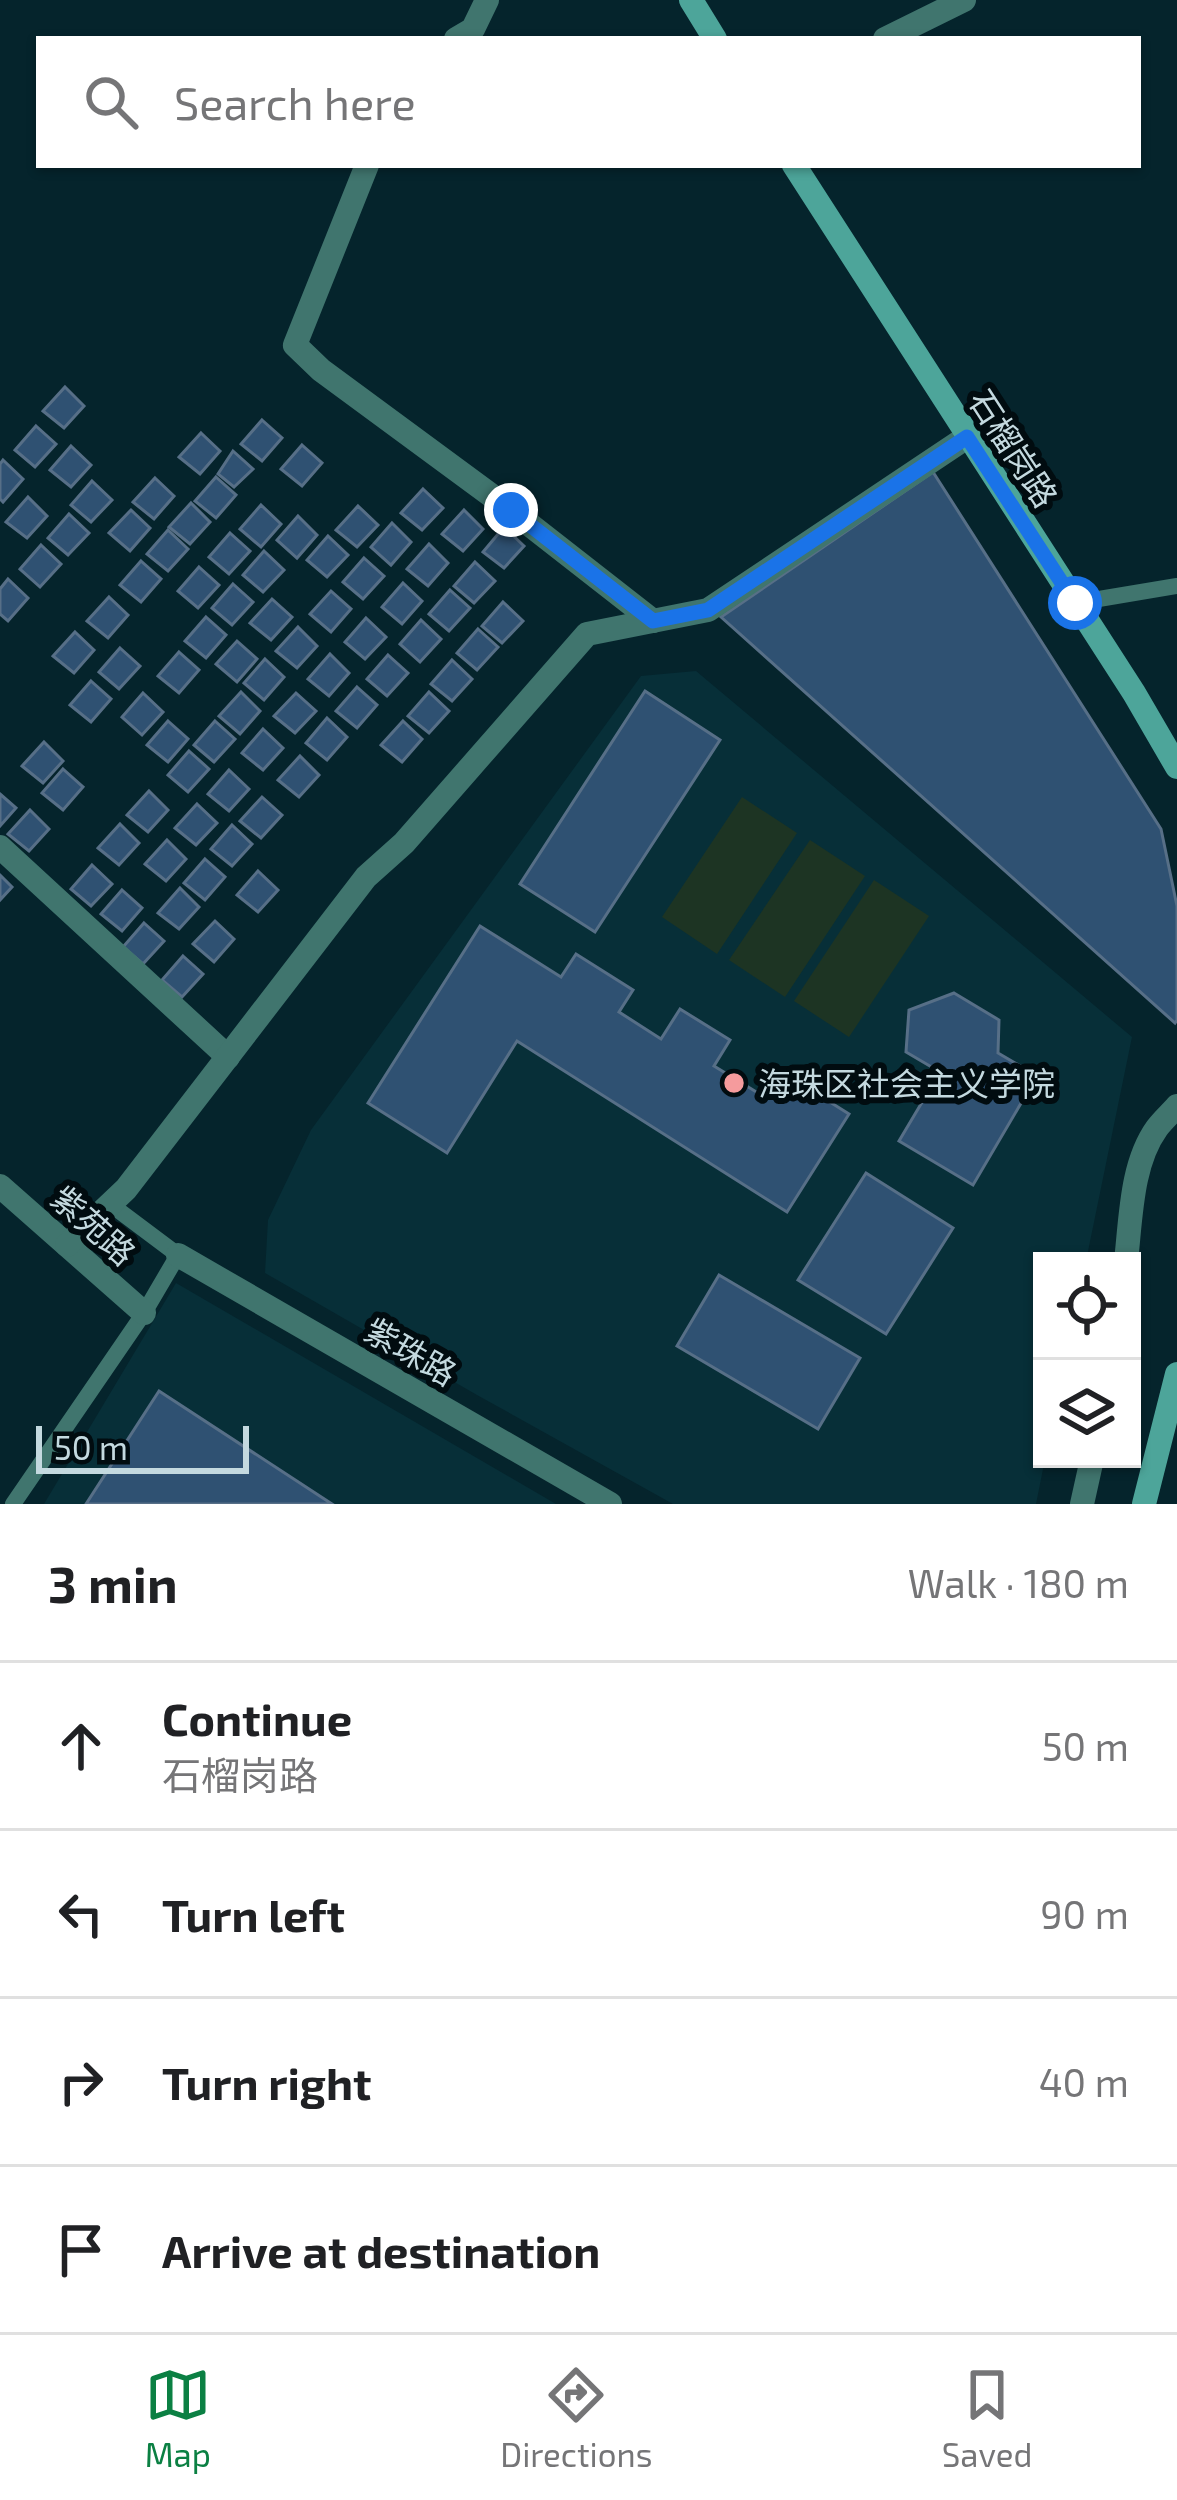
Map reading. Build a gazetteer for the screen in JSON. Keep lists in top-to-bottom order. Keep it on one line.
{"streets":{"main road":["石榴岗路"],"street":["紫苑路","紫珠路"]},"places":["海珠区社会主义学院"],"scale_bar":"50 m","page":{"search":"Search here","scale":"50 m","heading":["3 min","Walk · 180 m"],"list":[["Continue","石榴岗路","50 m"],["Turn left","90 m"],["Turn right","40 m"],"Arrive at destination"],"nav":["Map","Directions","Saved"]}}
